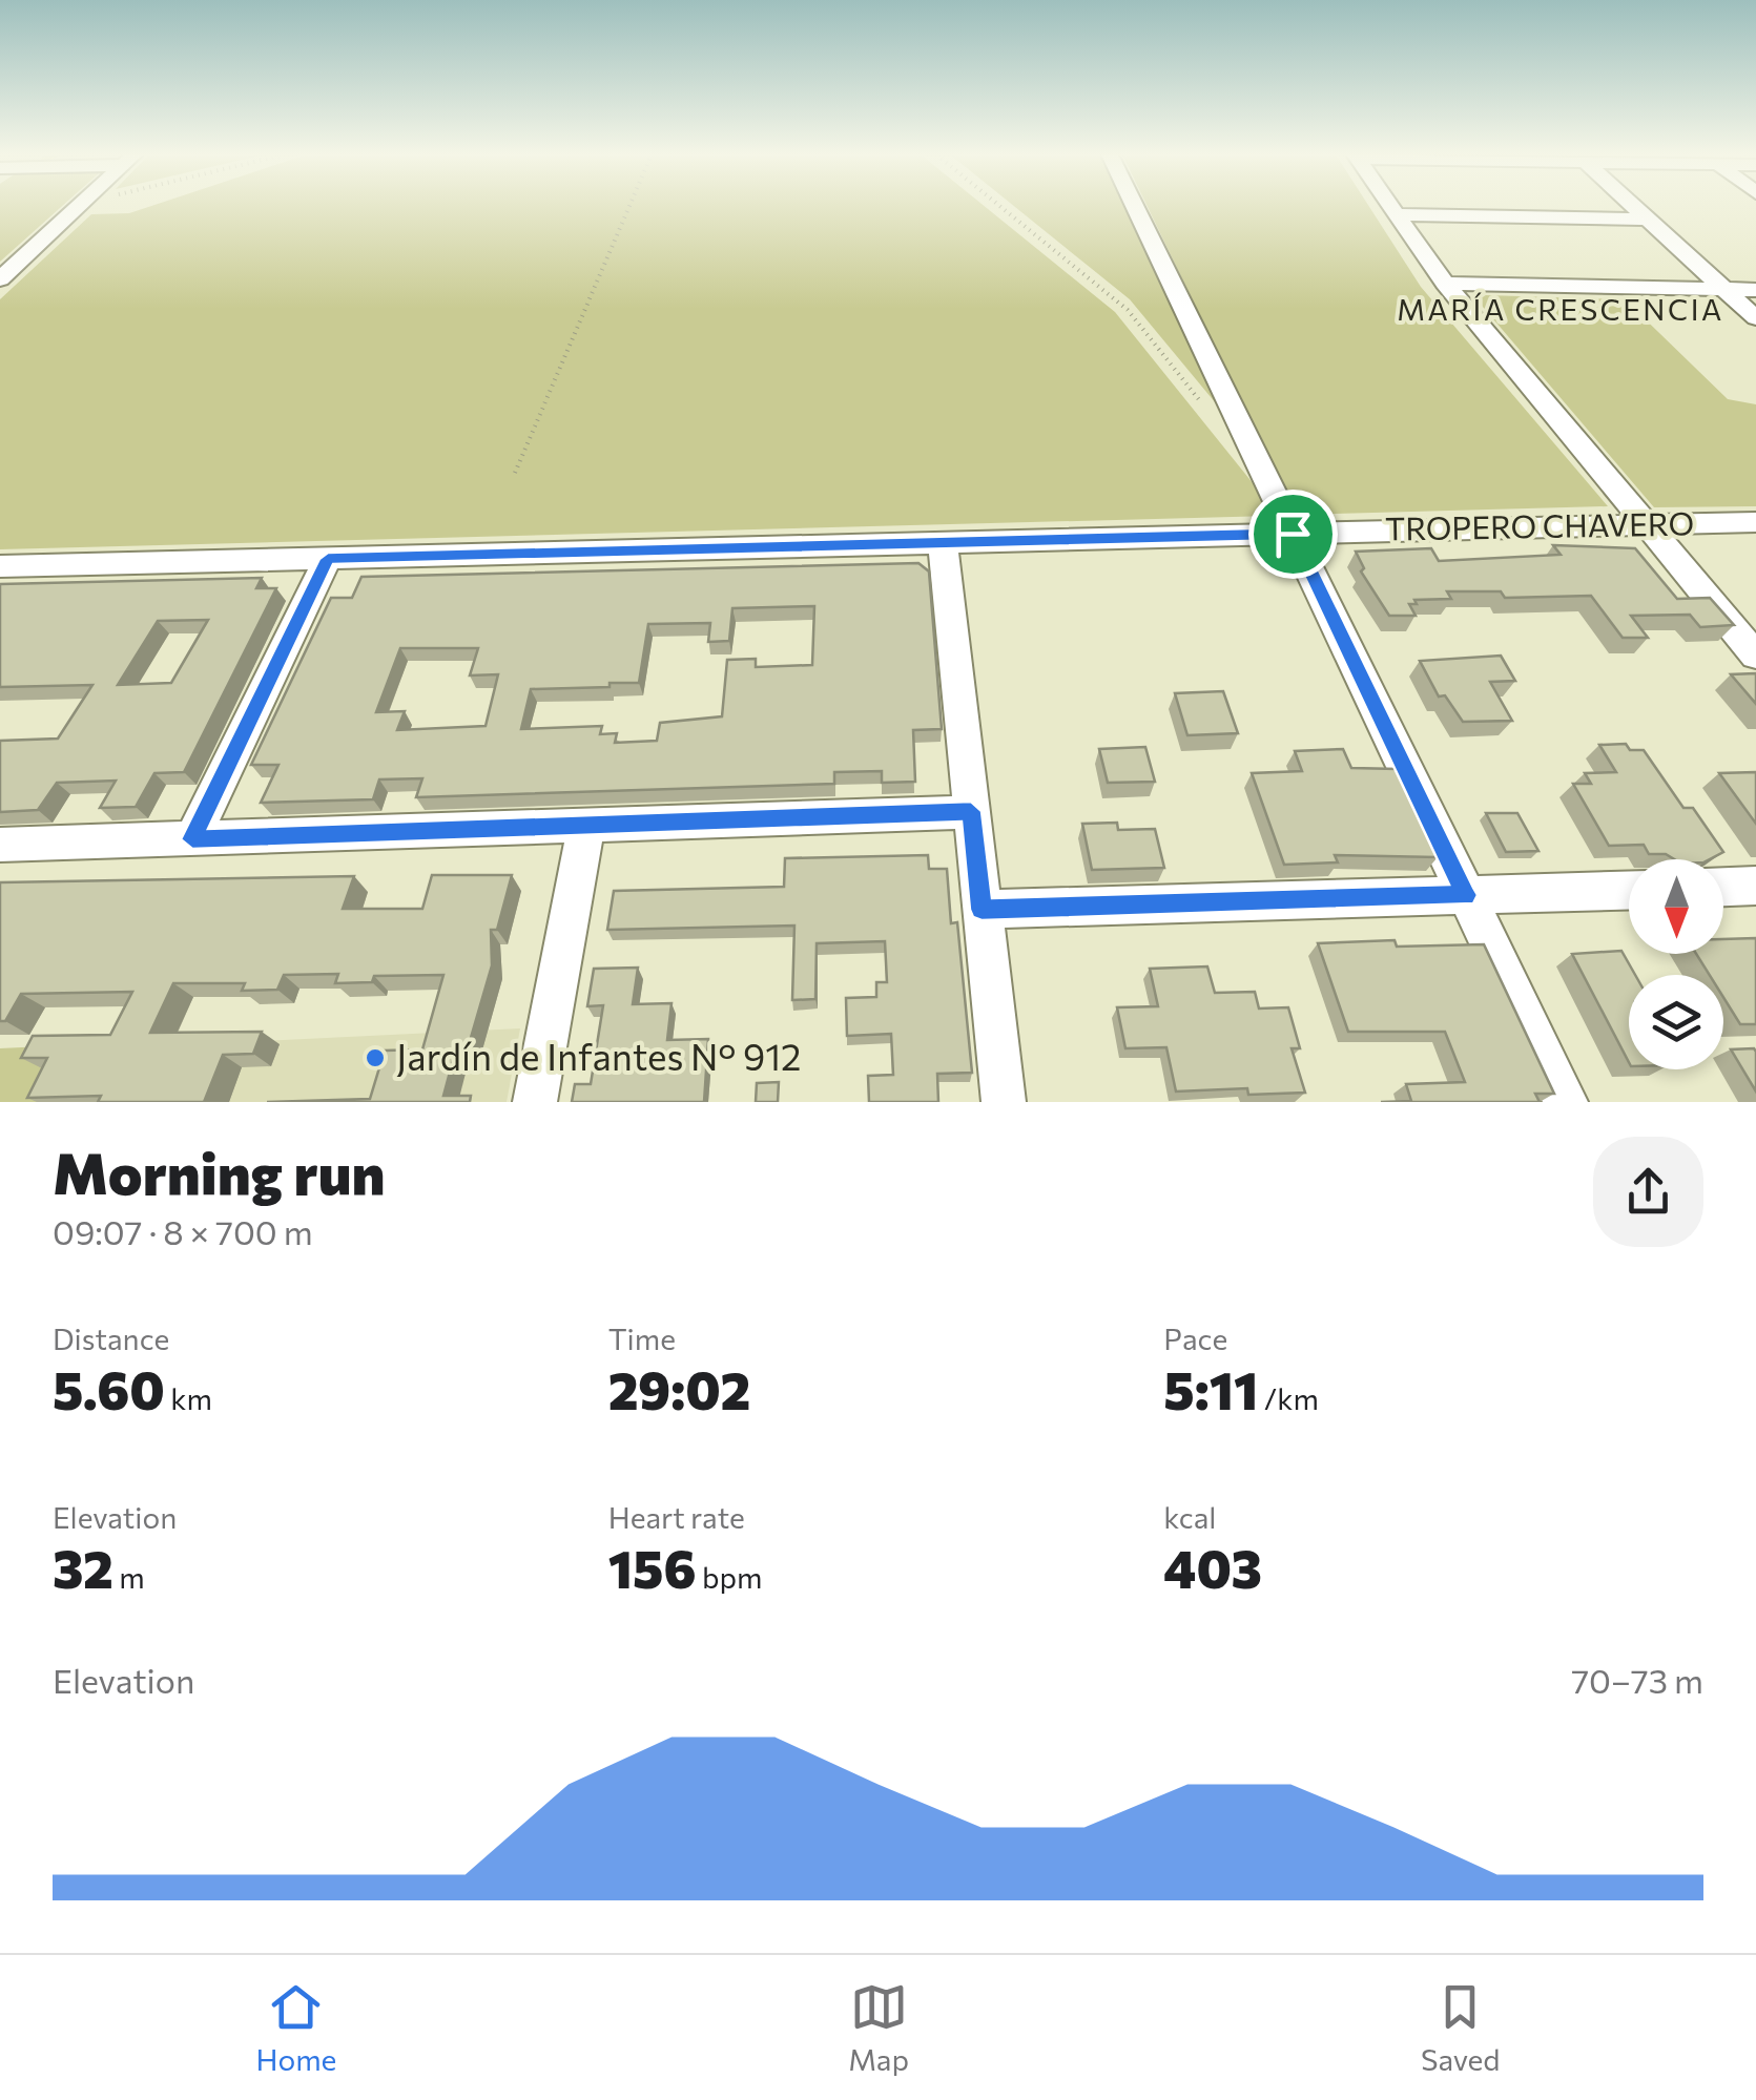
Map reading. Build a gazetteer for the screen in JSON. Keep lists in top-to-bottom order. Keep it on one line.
{"streets":{"street":["TROPERO CHAVERO"]},"districts":["MARÍA CRESCENCIA"],"places":["Jardín de Infantes N° 912"],"north":"bottom","page":{"heading":["Morning run","09:07 · 8 × 700 m"],"stats":[["Distance","5.60 km"],["Time","29:02"],["Pace","5:11 /km"],["Elevation","32 m"],["Heart rate","156 bpm"],["kcal","403"]],"chart":["Elevation","70–73 m"],"tabs":["Home","Map","Saved"]}}
